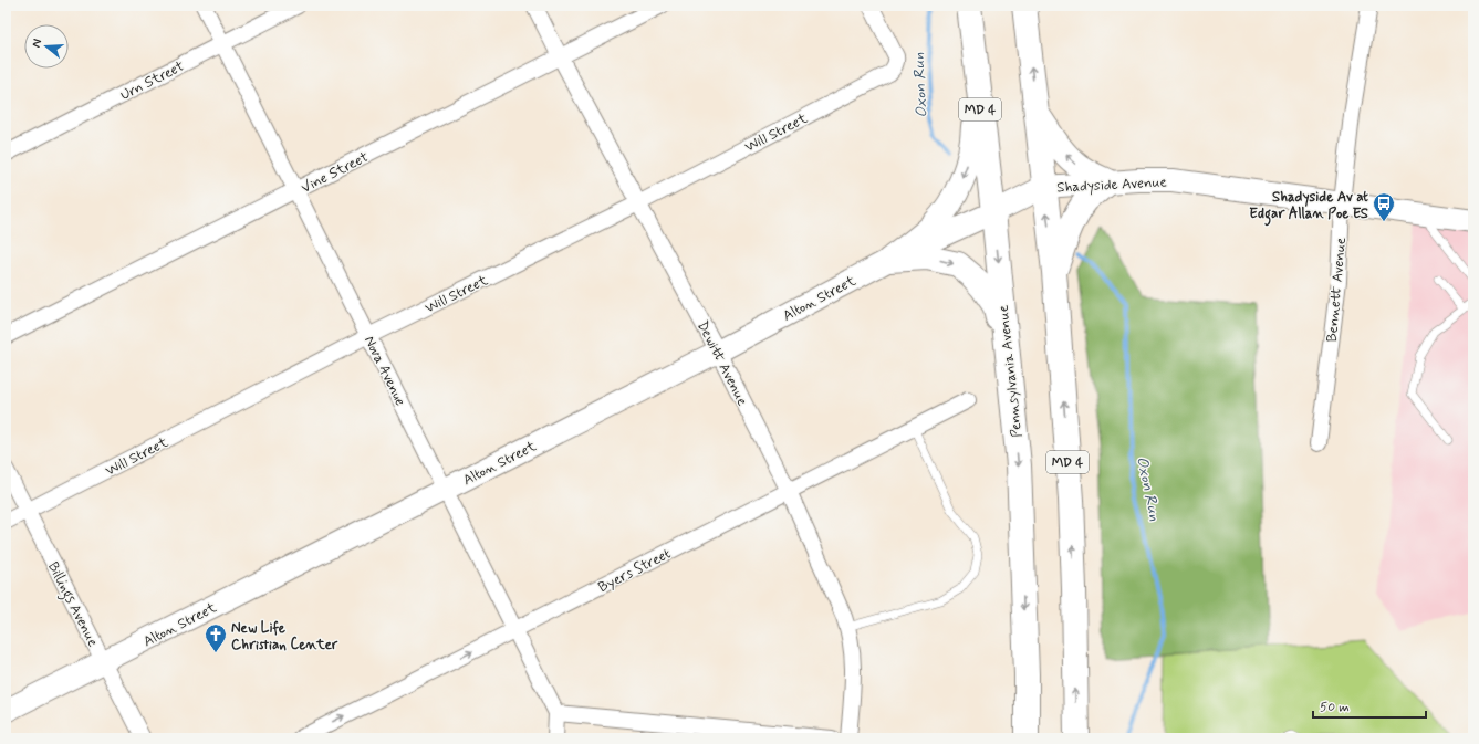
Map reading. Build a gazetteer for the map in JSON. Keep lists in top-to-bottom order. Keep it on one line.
{"streets":{"highway":["MD 4","Pennsylvania Avenue"],"street":["Urn Street","Will Street","Vine Street","Shadyside Avenue","Bennett Avenue","Alton Street","Dewitt Avenue","Nova Avenue","Byers Street","Billings Avenue"]},"crossings":[["Urn Street","Nova Avenue"],["MD 4","Shadyside Avenue"],["Will Street","Dewitt Avenue"],["Will Street","Nova Avenue"],["Will Street","Billings Avenue"],["Vine Street","Dewitt Avenue"],["Vine Street","Nova Avenue"],["Shadyside Avenue","Bennett Avenue"],["Shadyside Avenue","Alton Street"],["Shadyside Avenue","Pennsylvania Avenue"],["Alton Street","Dewitt Avenue"],["Alton Street","Nova Avenue"],["Alton Street","Pennsylvania Avenue"],["Alton Street","Billings Avenue"],["Dewitt Avenue","Byers Street"],["Nova Avenue","Byers Street"]],"water":["Oxon Run"],"places":{"bus stop":["Shadyside Av at Edgar Allan Poe ES"],"church":["New Life Christian Center"]},"scale_bar":"50 m","north":"left"}
